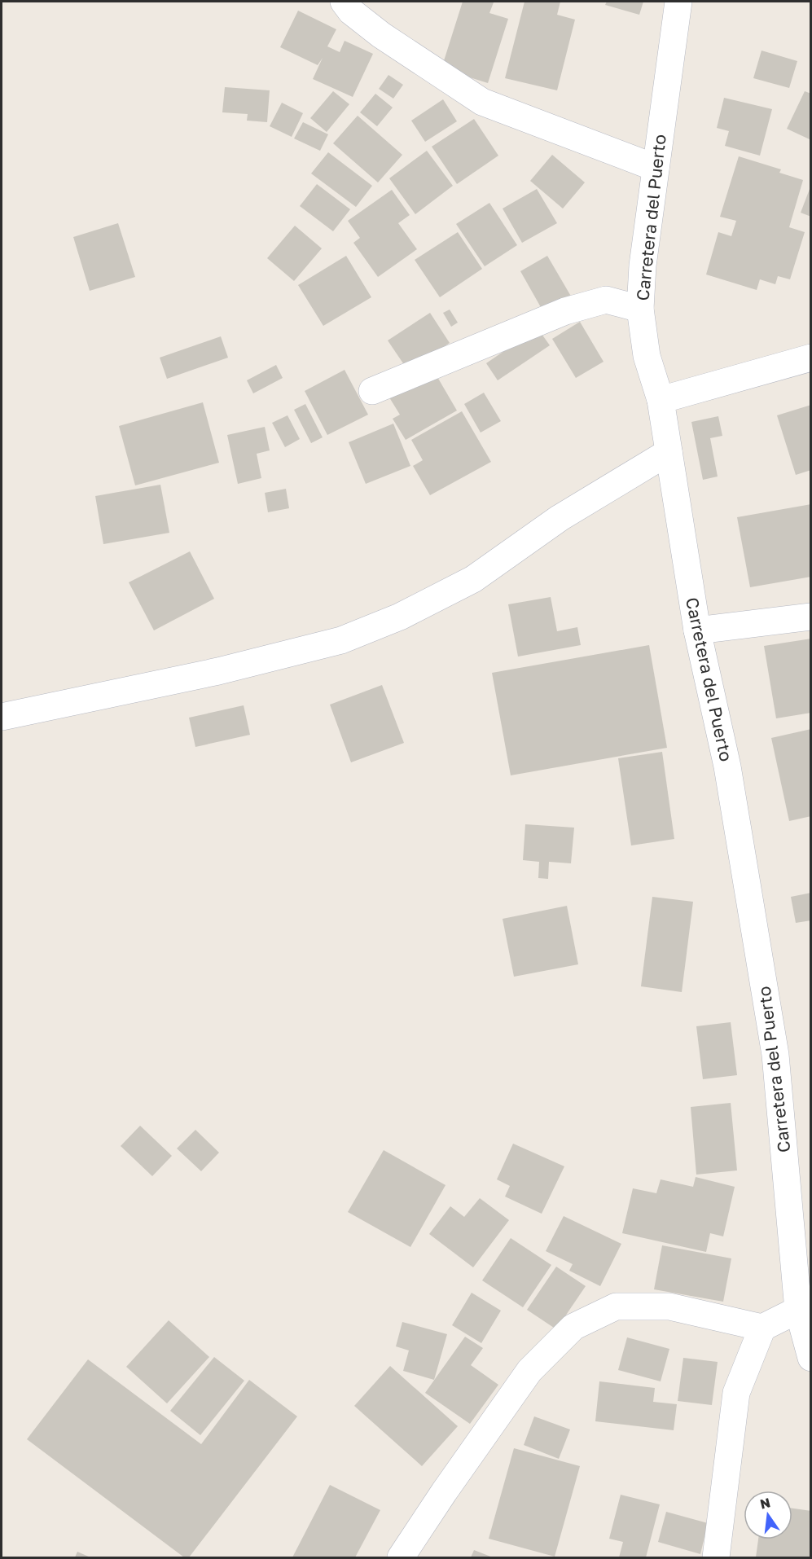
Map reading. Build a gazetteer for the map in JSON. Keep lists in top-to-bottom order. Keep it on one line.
{"streets":{"street":["Carretera del Puerto"]},"north":"top"}
